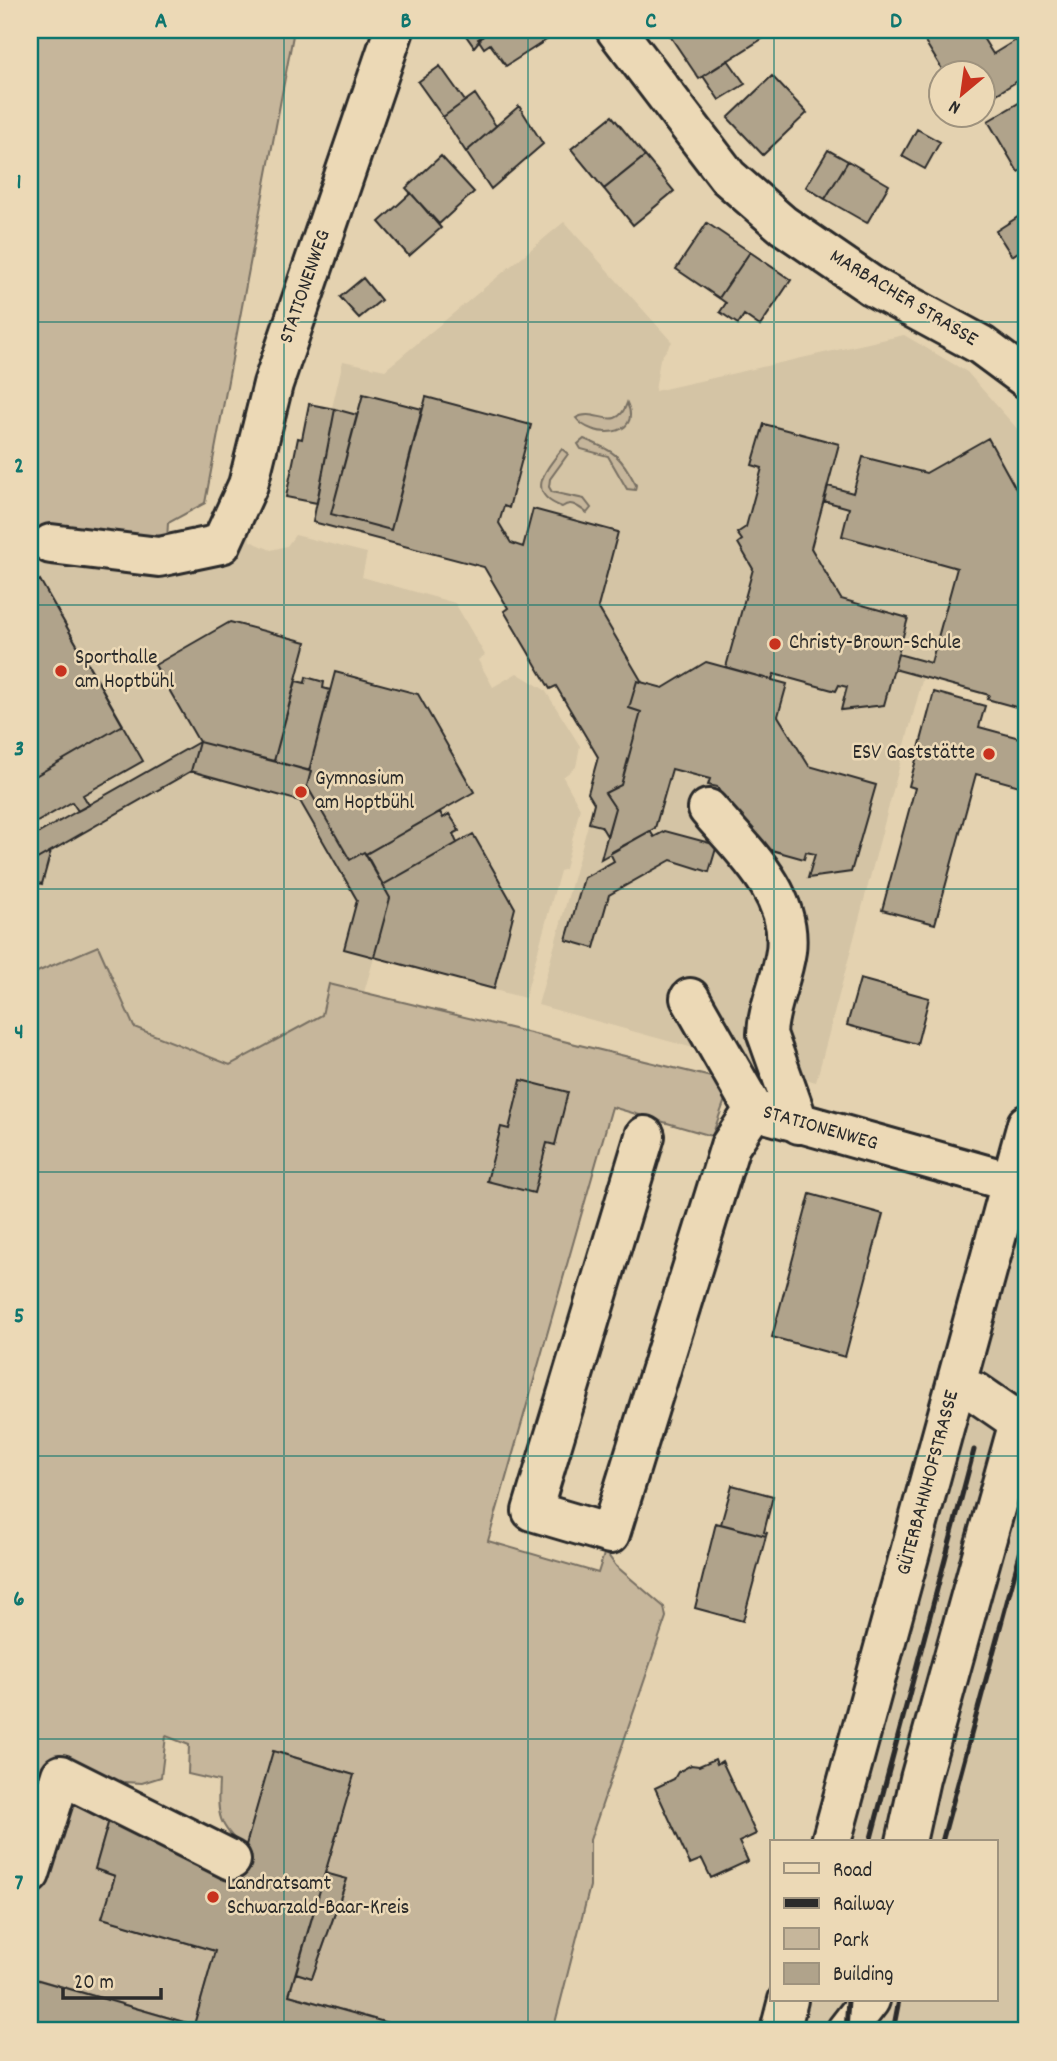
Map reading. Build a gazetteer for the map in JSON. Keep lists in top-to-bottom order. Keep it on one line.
{"streets":{"street":["STATIONENWEG","MARBACHER STRASSE","GÜTERBAHNHOFSTRASSE"]},"crossings":[["STATIONENWEG","GÜTERBAHNHOFSTRASSE"]],"places":["Christy-Brown-Schule","Sporthalle am Hoptbühl","ESV Gaststätte","Gymnasium am Hoptbühl","Landratsamt Schwarzald-Baar-Kreis"],"legend":["Road","Railway","Park","Building"],"scale_bar":"20 m","north":"bottom left","grid":{"columns":["A","B","C","D"],"rows":["1","2","3","4","5","6","7"]}}
